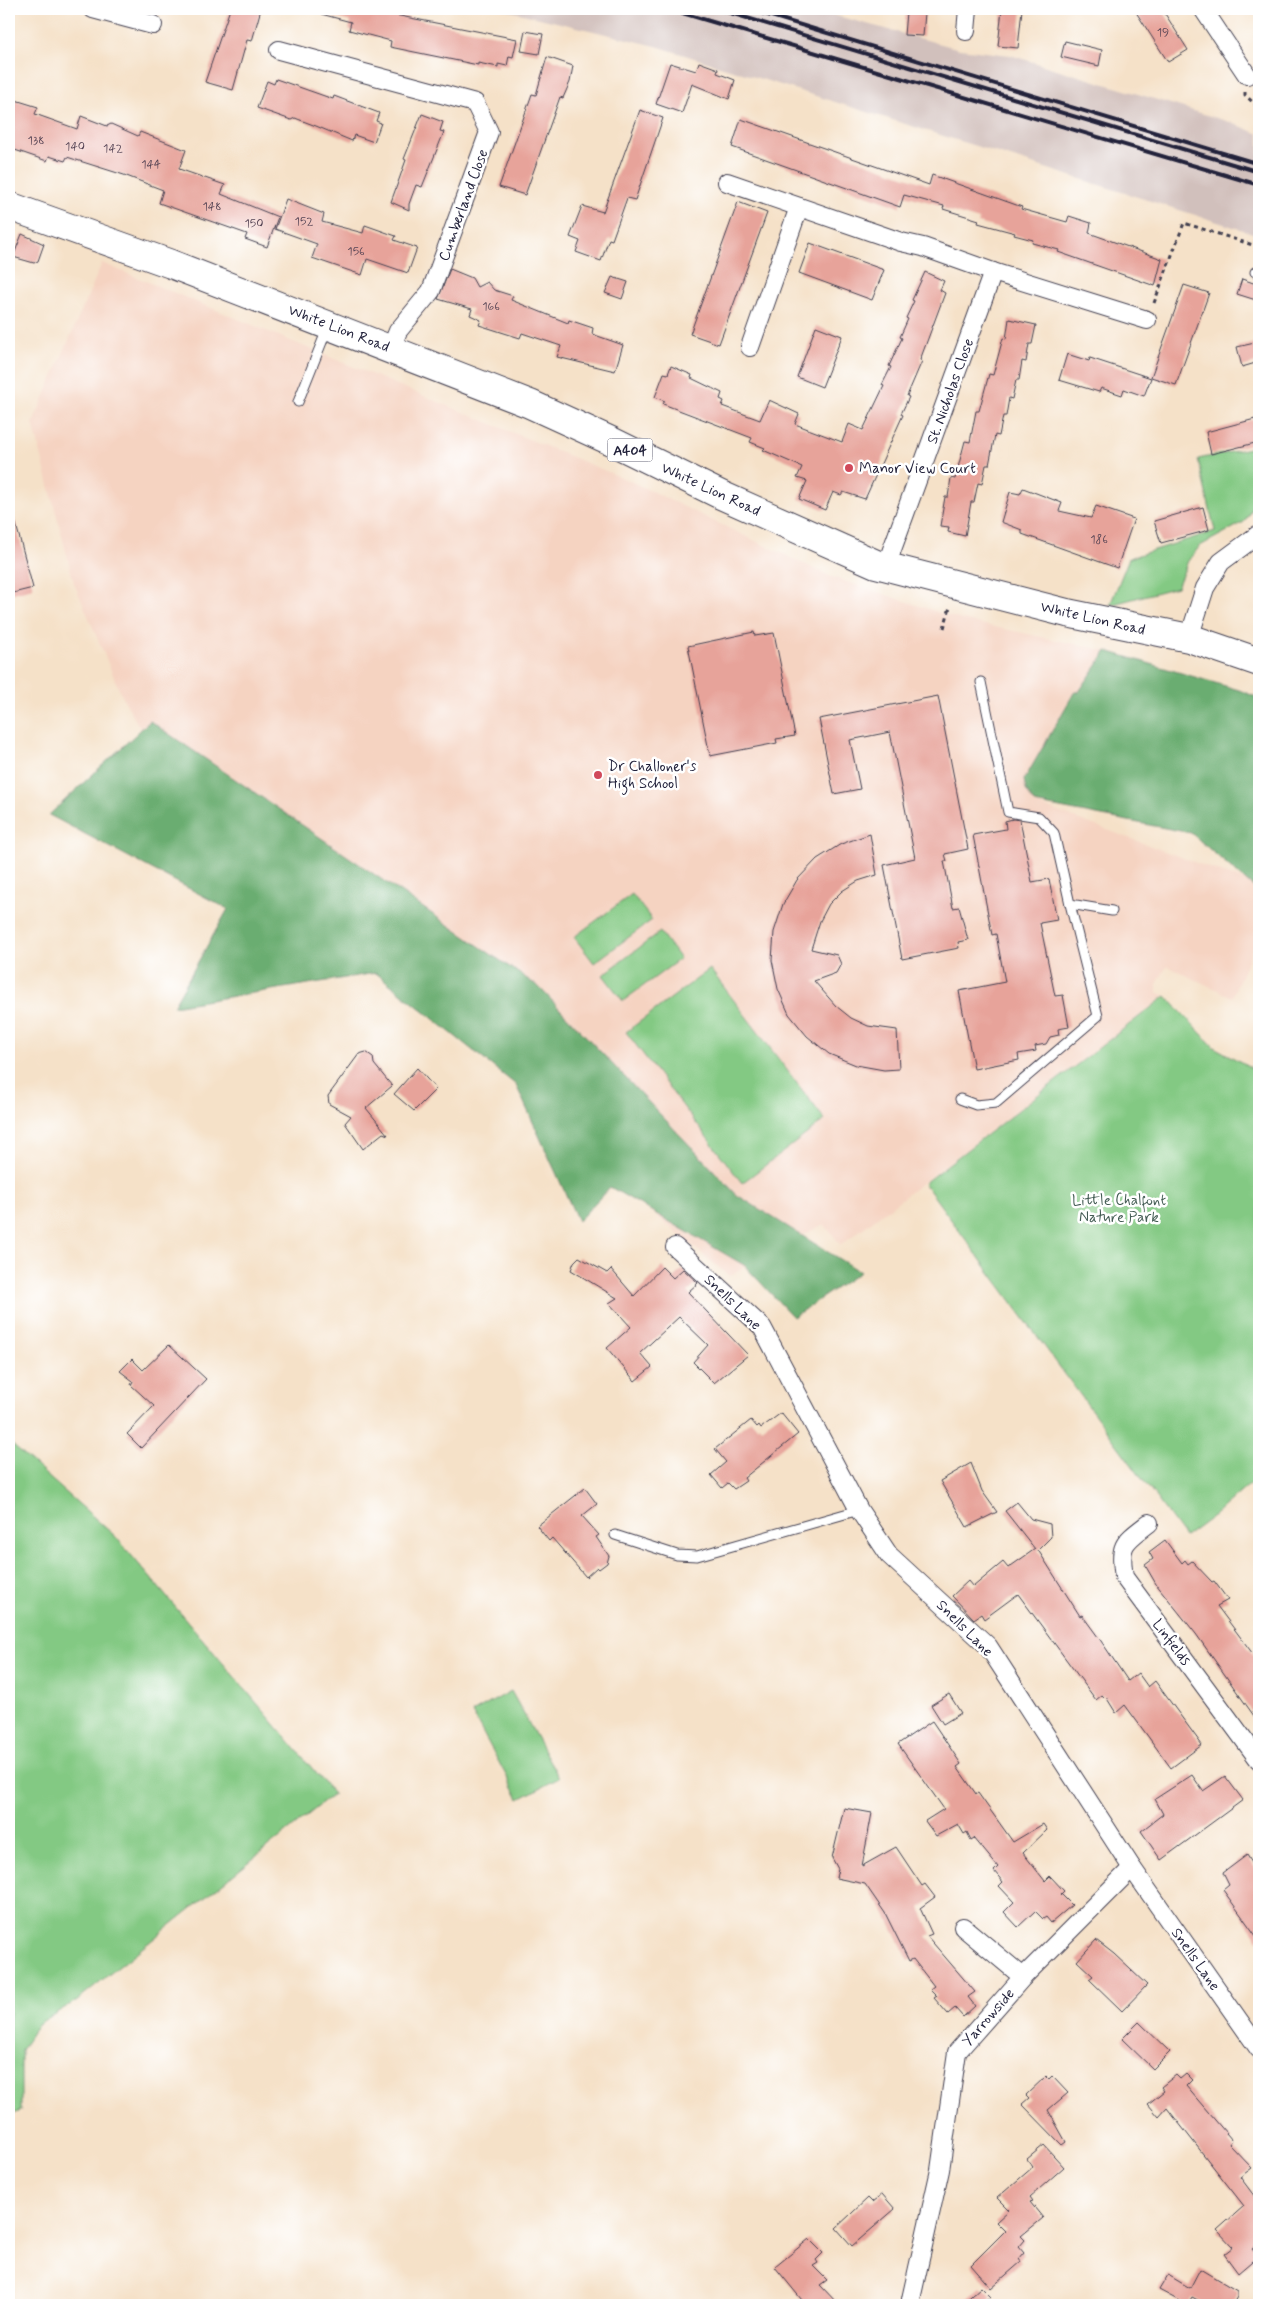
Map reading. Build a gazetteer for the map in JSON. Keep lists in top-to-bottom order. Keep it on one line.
{"streets":{"main road":["White Lion Road","A404"],"street":["Cumberland Close","St. Nicholas Close","Snells Lane","Linfields","Yarrowside"]},"crossings":[["Cumberland Close","White Lion Road"],["White Lion Road","St. Nicholas Close"],["Snells Lane","Yarrowside"]],"parks":["Little Chalfont Nature Park"],"places":["Manor View Court","Dr Challoner's High School"],"house_numbers":["19","138","140","142","144","148","152","150","156","166","186"]}
